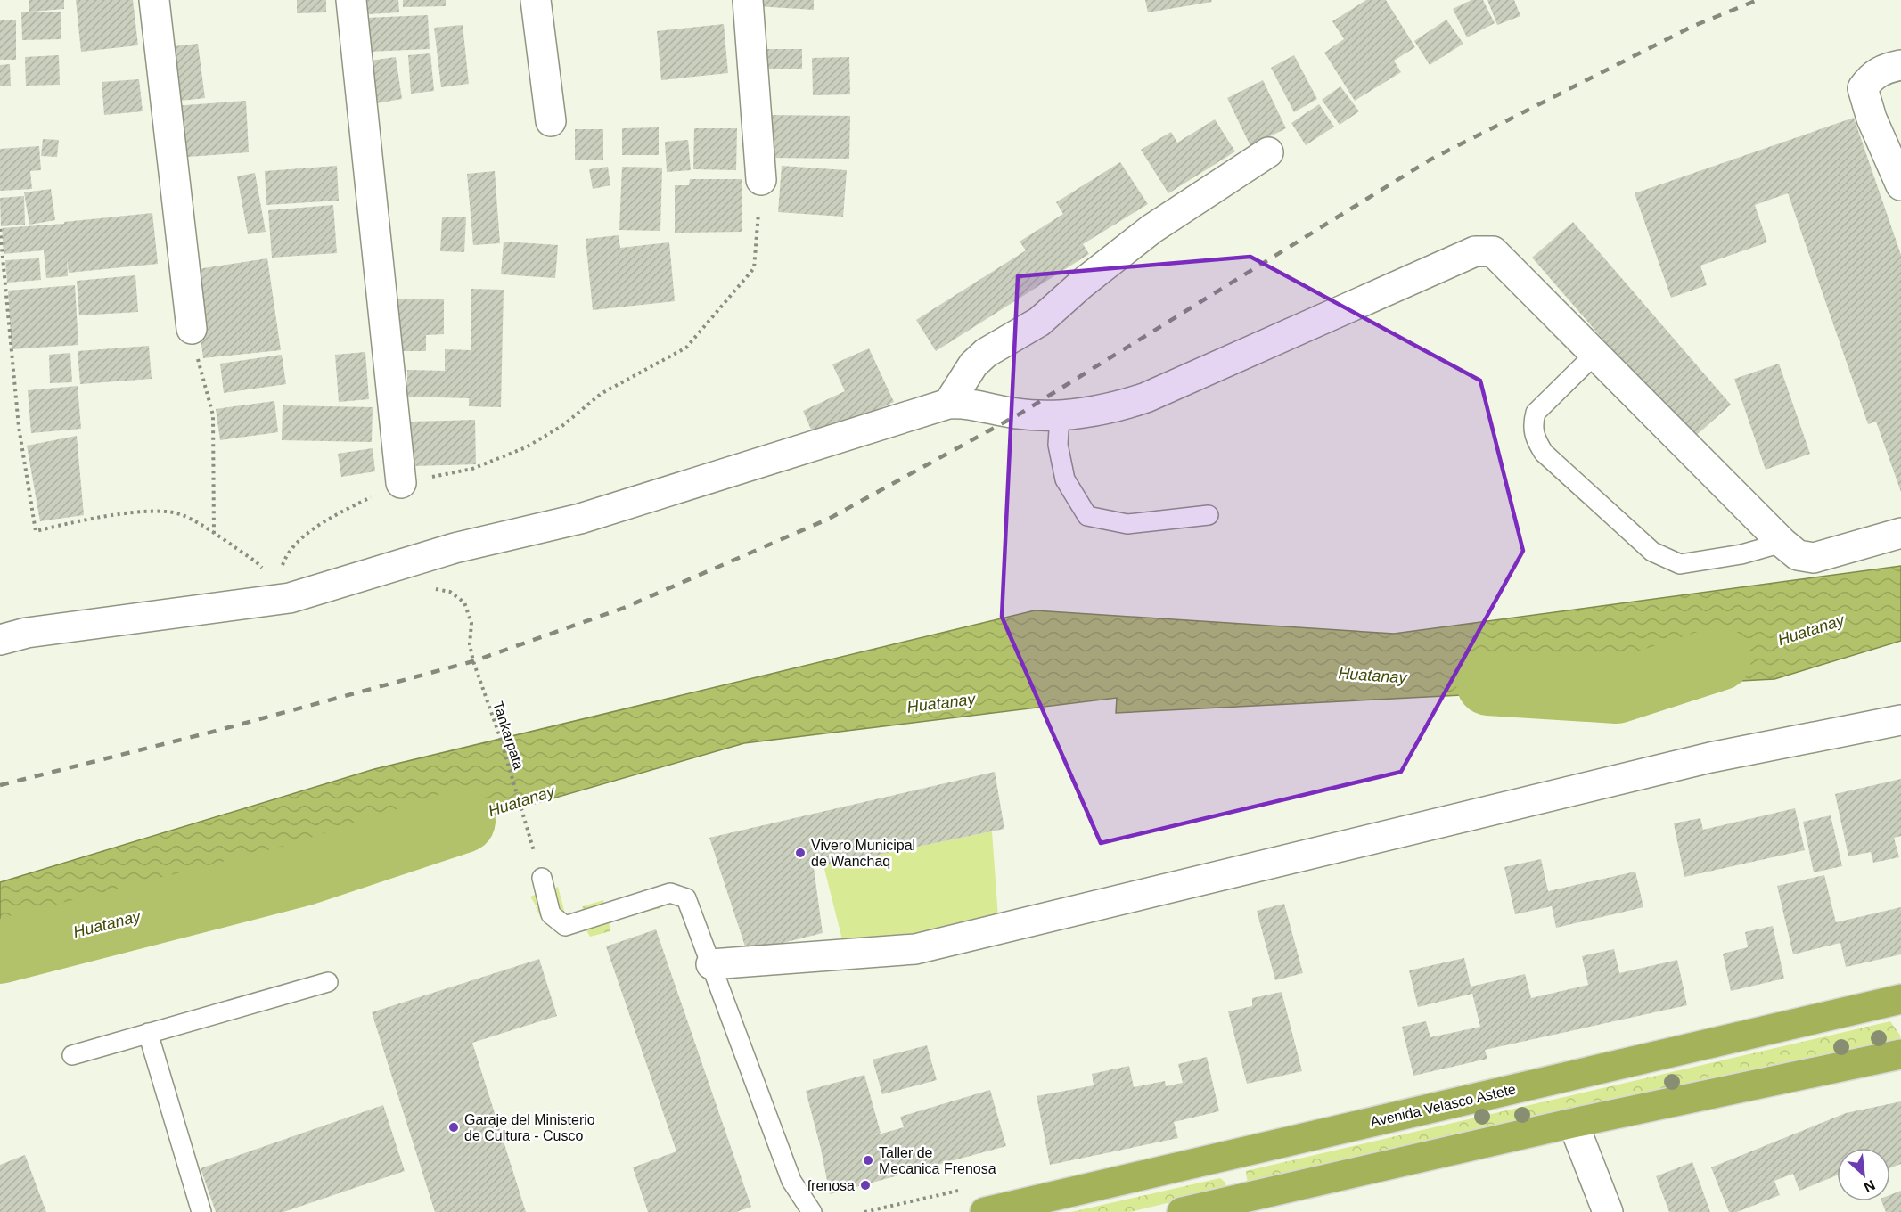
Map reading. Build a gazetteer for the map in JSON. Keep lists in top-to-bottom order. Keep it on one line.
{"streets":{"highway":["Avenida Velasco Astete"],"path":["Tankarpata"]},"water":["Huatanay"],"places":["Vivero Municipal de Wanchaq","Garaje del Ministerio de Cultura - Cusco","Taller de Mecanica Frenosa","frenosa"],"north":"bottom right"}
